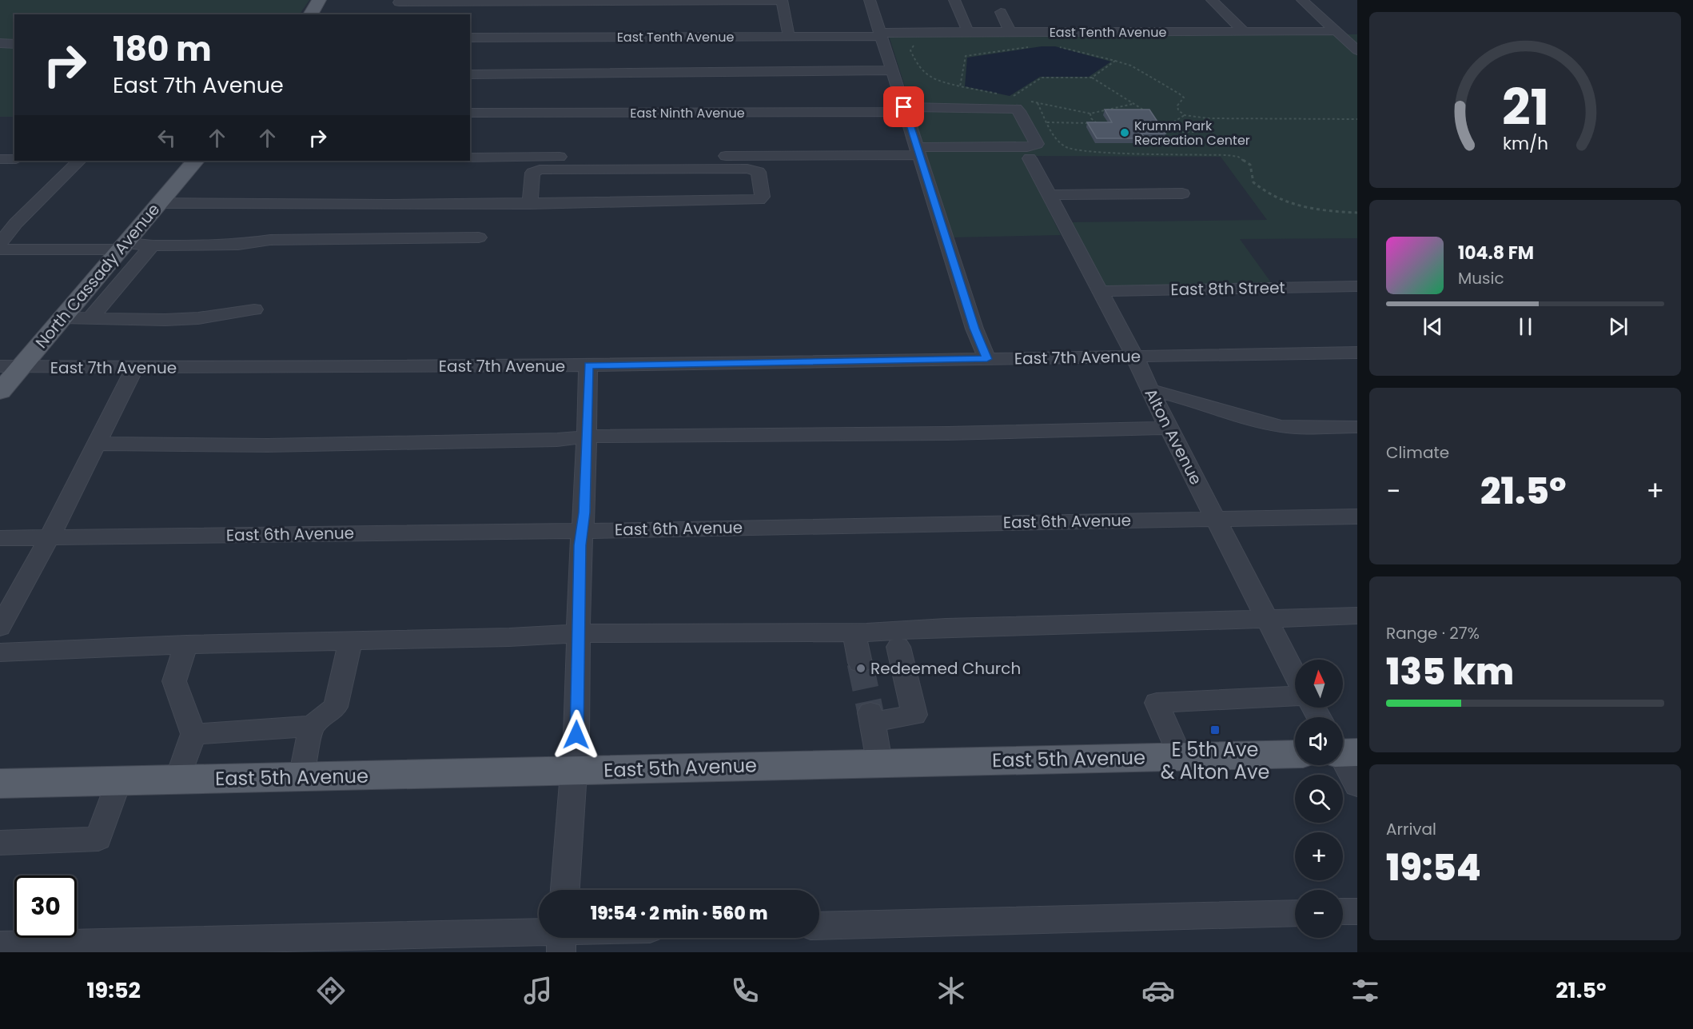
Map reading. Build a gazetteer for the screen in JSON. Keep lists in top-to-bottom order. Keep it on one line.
{"streets":{"main road":["North Cassady Avenue","East 5th Avenue"],"street":["East Tenth Avenue","East Ninth Avenue","East 8th Street","East 7th Avenue","Alton Avenue","East 6th Avenue"]},"crossings":[["North Cassady Avenue","East 7th Avenue"],["East 8th Street","Alton Avenue"],["East 7th Avenue","Alton Avenue"],["Alton Avenue","East 6th Avenue"]],"places":{"other":["Krumm Park Recreation Center","Redeemed Church"],"transit":["E 5th Ave & Alton Ave"]},"north":"top","page":{"turn":["180 m","East 7th Avenue"],"song":["104.8 FM","Music"],"tile":["Climate",["Range · 27%","135 km"],["Arrival","19:54"]],"heat":["−","21.5°","+"],"map_buttons":["+","−"],"limit":"30","trip":"19:54 · 2 min · 560 m","tabs":["19:52","21.5°"],"gauge":["21","km/h"]}}
